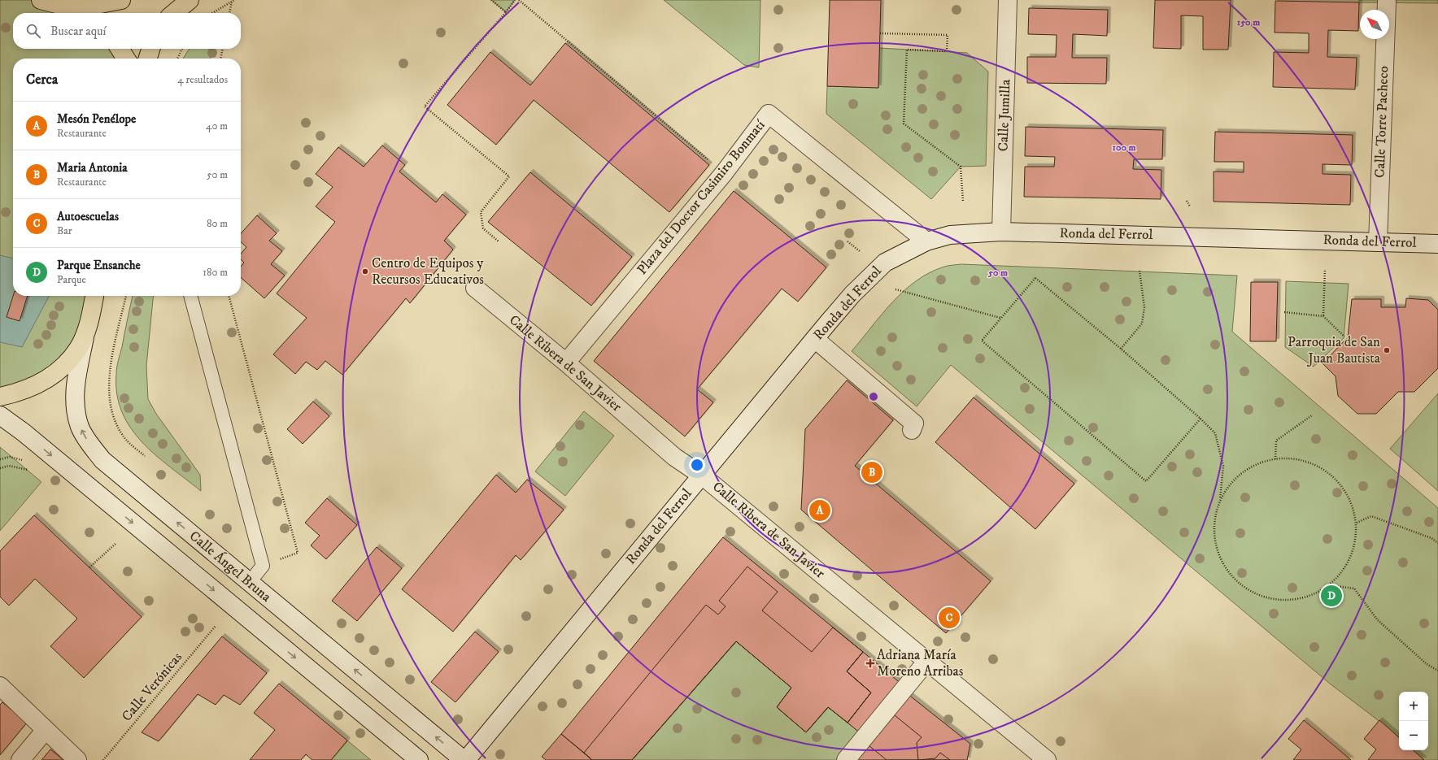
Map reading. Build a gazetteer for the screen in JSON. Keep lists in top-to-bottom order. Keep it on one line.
{"streets":{"street":["Calle Jumilla","Calle Torre Pacheco","Plaza del Doctor Casimiro Bonmatí","Ronda del Ferrol","Calle Ribera de San Javier","Calle Ángel Bruna"],"path":["Calle Verónicas"]},"crossings":[["Calle Jumilla","Ronda del Ferrol"],["Calle Torre Pacheco","Ronda del Ferrol"],["Plaza del Doctor Casimiro Bonmatí","Ronda del Ferrol"],["Plaza del Doctor Casimiro Bonmatí","Calle Ribera de San Javier"],["Ronda del Ferrol","Calle Ribera de San Javier"],["Ronda del Ferrol","Calle Ángel Bruna"]],"places":{"other":["Centro de Equipos y Recursos Educativos","Parroquia de San Juan Bautista"],"health":["Adriana María Moreno Arribas"]},"north":"top left","page":{"search":"Buscar aquí","heading":["Cerca","4 resultados"],"list":[{"mark":"A","name":"Mesón Penélope","note":"Restaurante","value":"40 m"},{"mark":"B","name":"Maria Antonia","note":"Restaurante","value":"50 m"},{"mark":"C","name":"Autoescuelas","note":"Bar","value":"80 m"},{"mark":"D","name":"Parque Ensanche","note":"Parque","value":"180 m"}],"pins":["B","A","D","C"],"map_buttons":["+","−"]},"rings":["150 m","100 m","50 m"]}
